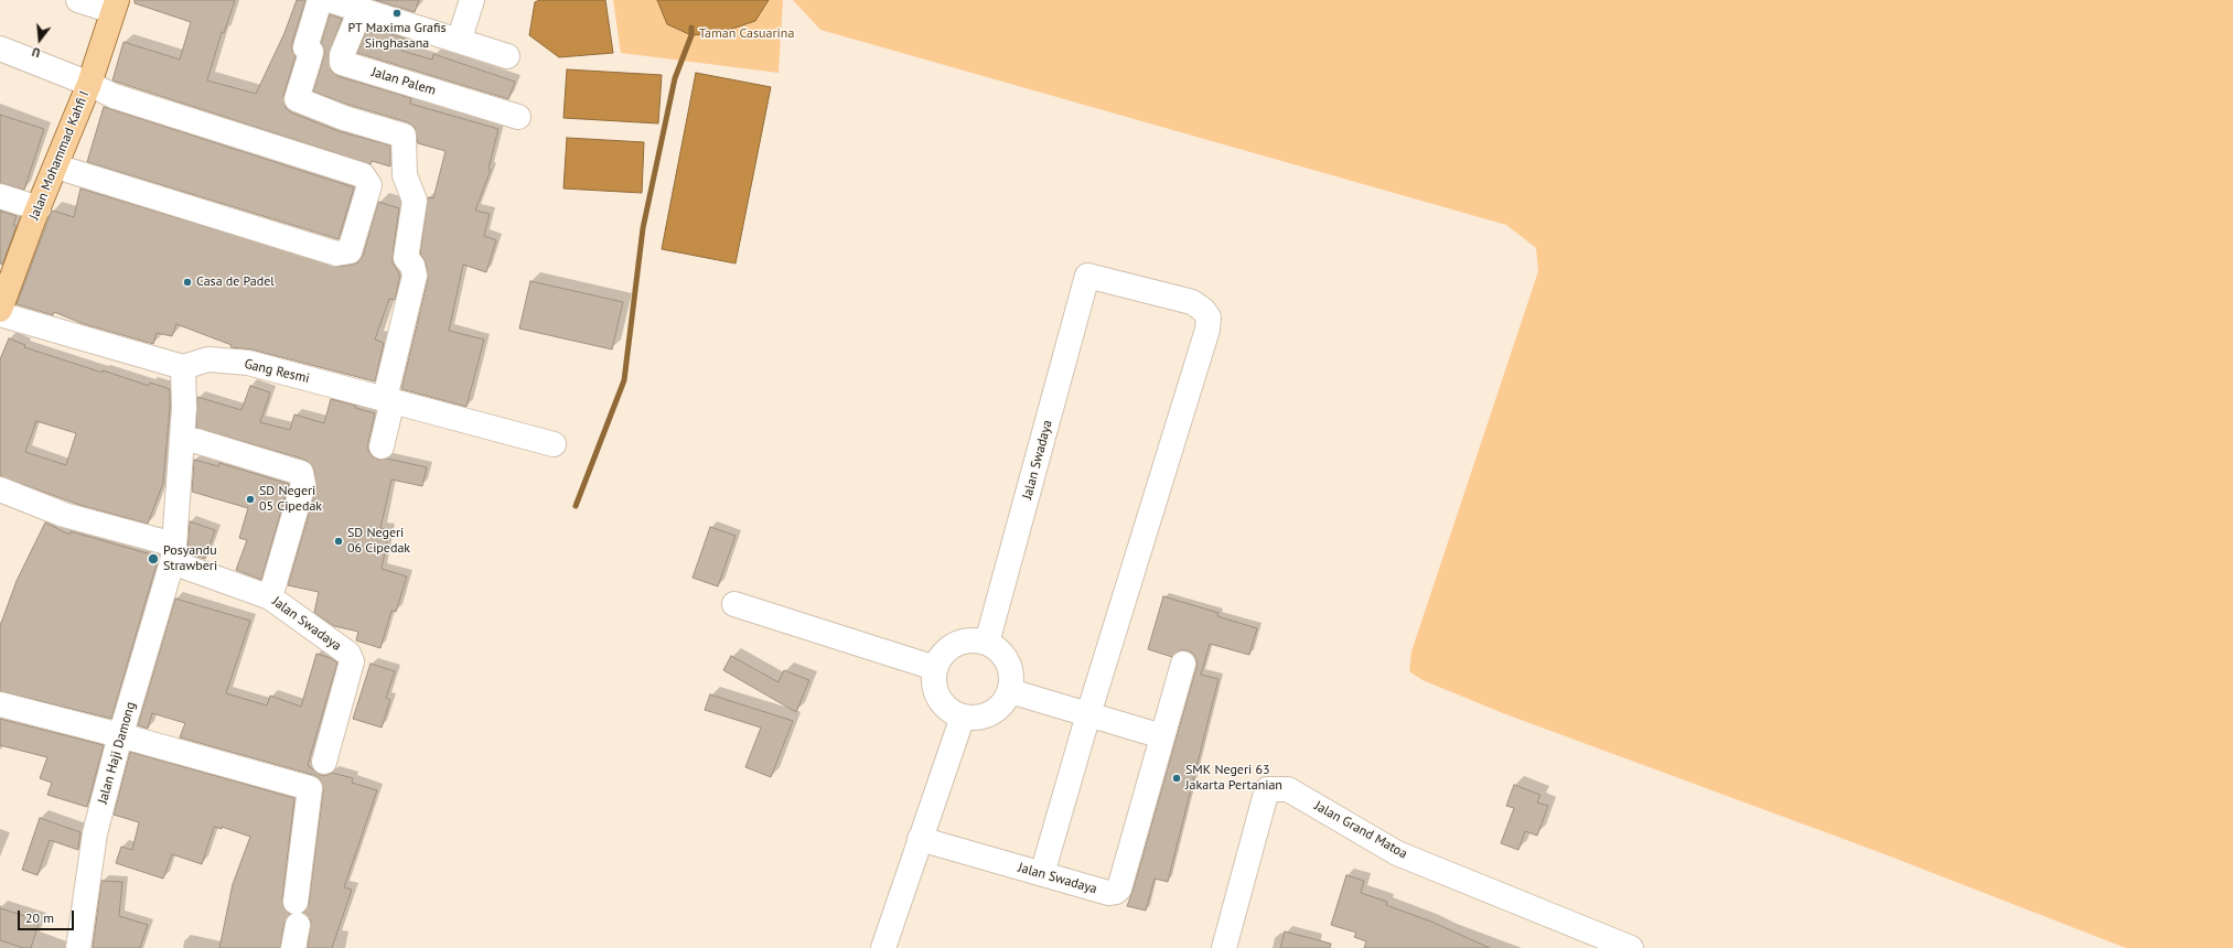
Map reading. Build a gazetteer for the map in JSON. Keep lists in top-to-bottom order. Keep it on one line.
{"streets":{"main road":["Jalan Mohammad Kahfi I"],"street":["Jalan Palem","Gang Resmi","Jalan Swadaya","Jalan Haji Damong","Jalan Grand Matoa"]},"crossings":[["Gang Resmi","Jalan Haji Damong"],["Jalan Swadaya","Jalan Haji Damong"]],"parks":["Taman Casuarina"],"places":["PT Maxima Grafis Singhasana","Casa de Padel","SD Negeri 05 Cipedak","SD Negeri 06 Cipedak","Posyandu Strawberi","SMK Negeri 63 Jakarta Pertanian"],"scale_bar":"20 m","north":"bottom"}
